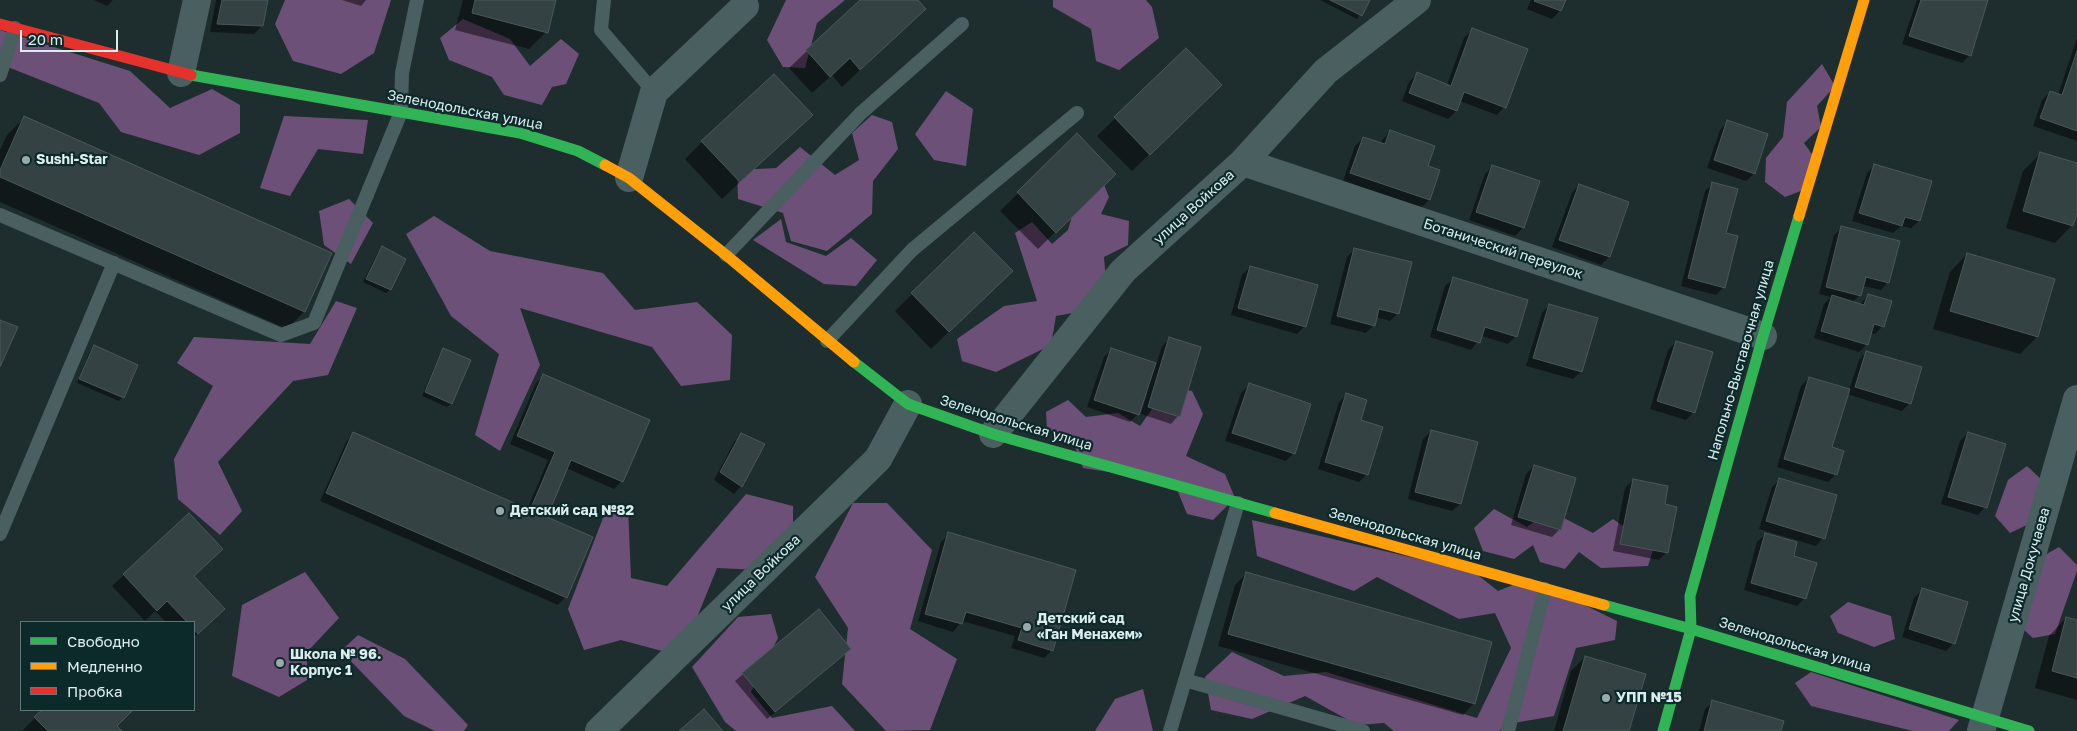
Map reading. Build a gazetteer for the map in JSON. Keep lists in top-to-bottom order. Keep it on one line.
{"streets":{"street":["Зеленодольская улица","улица Войкова","Ботанический переулок","Напольно-Выставочная улица","улица Докучаева"]},"crossings":[["Зеленодольская улица","улица Войкова"],["Зеленодольская улица","Напольно-Выставочная улица"],["Зеленодольская улица","улица Докучаева"],["улица Войкова","Ботанический переулок"],["Ботанический переулок","Напольно-Выставочная улица"]],"places":["Sushi-Star","Детский сад №82","Детский сад «Ган Менахем»","Школа № 96. Корпус 1","УПП №15"],"legend":["Свободно","Медленно","Пробка"],"scale_bar":"20 m"}
